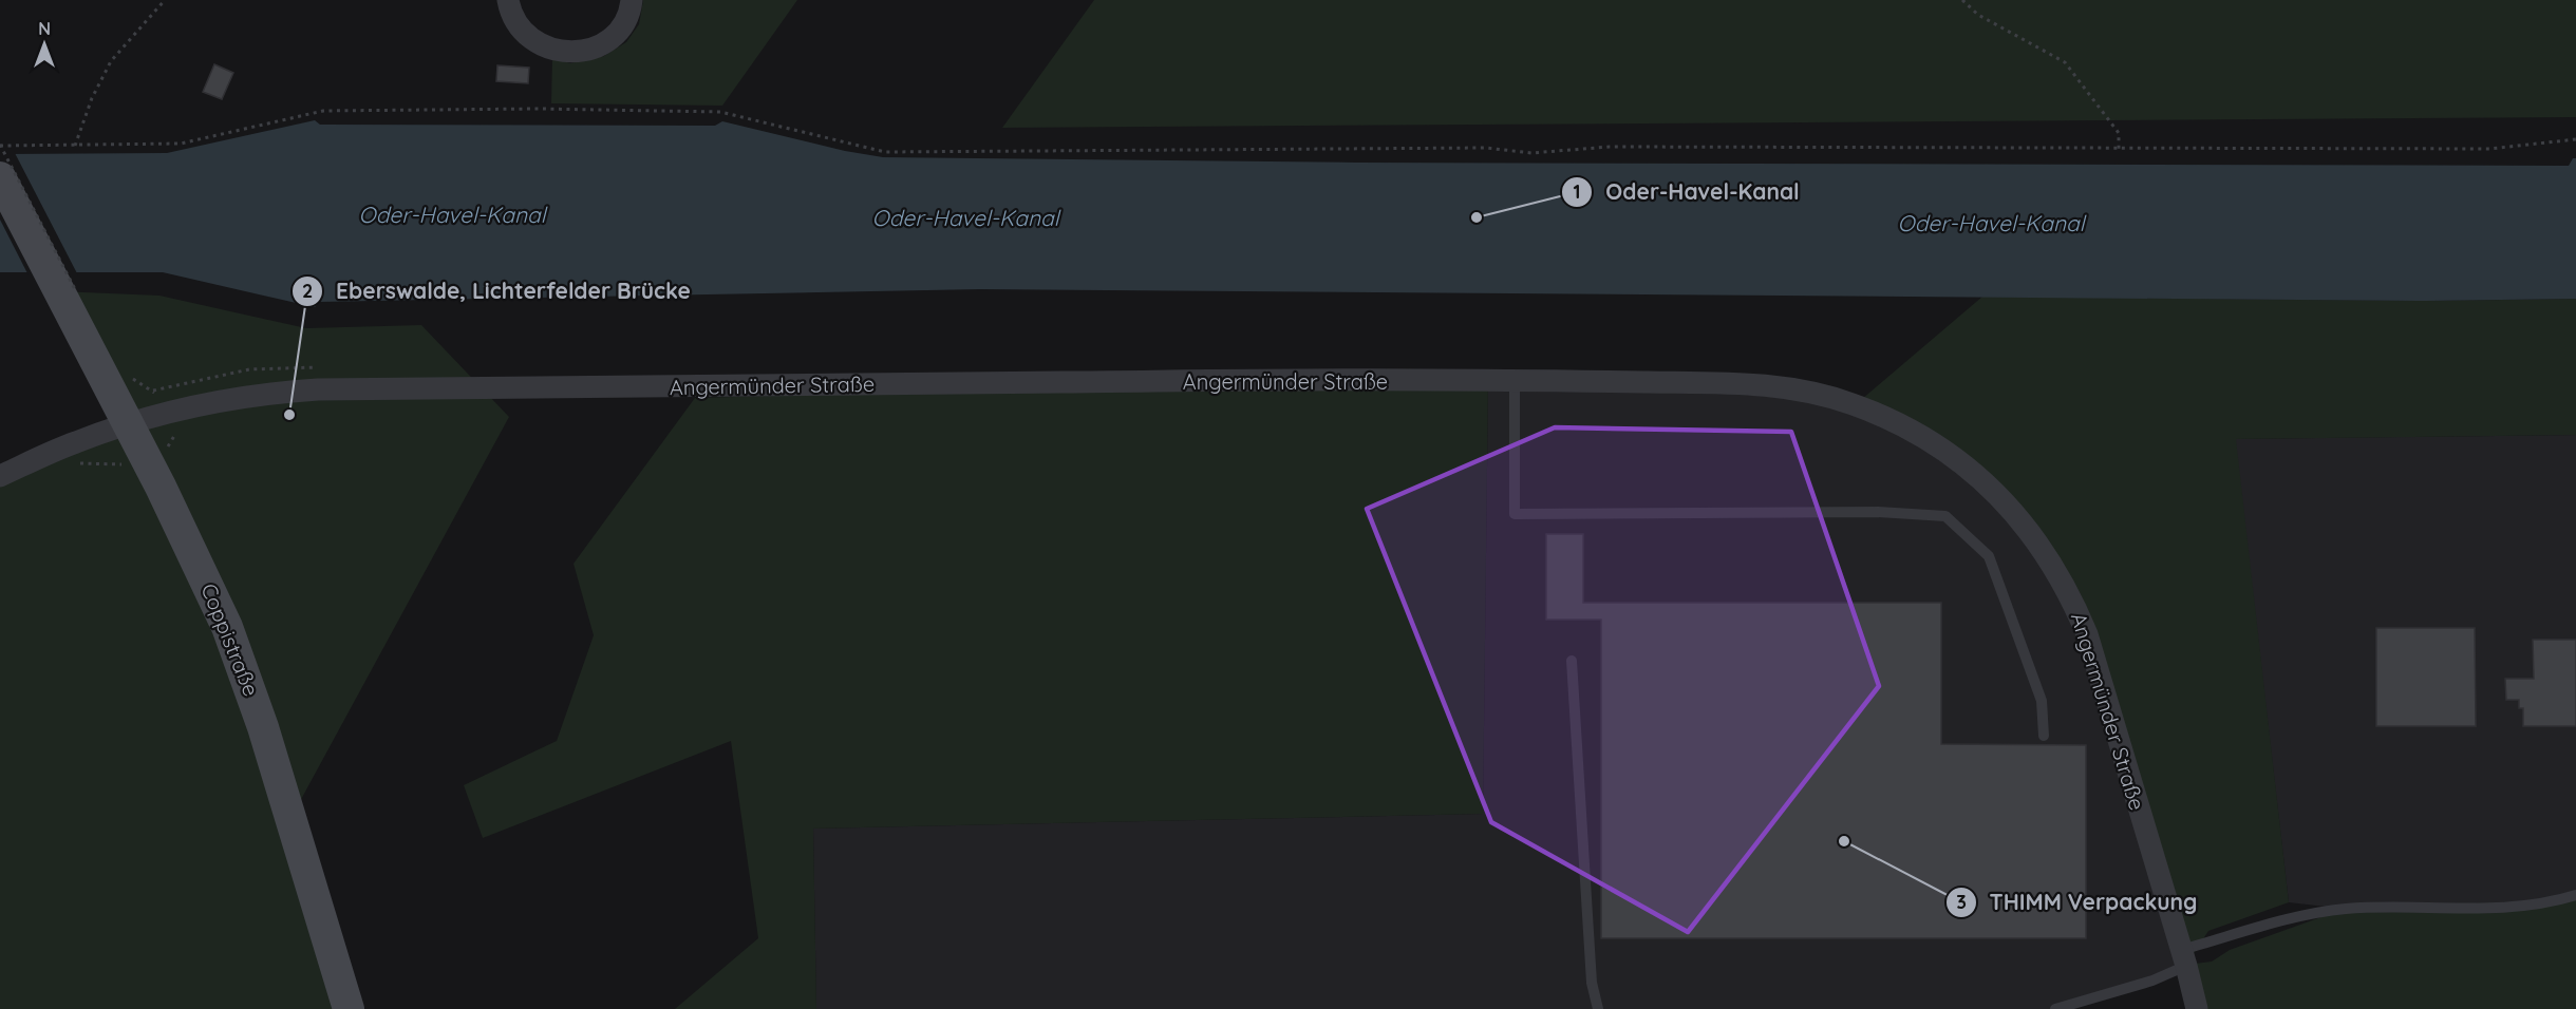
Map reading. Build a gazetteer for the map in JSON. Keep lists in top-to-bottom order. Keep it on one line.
{"streets":{"main road":["Coppistraße"],"street":["Angermünder Straße"]},"crossings":[["Angermünder Straße","Coppistraße"]],"water":["Oder-Havel-Kanal"],"places":["Oder-Havel-Kanal","Eberswalde, Lichterfelder Brücke","THIMM Verpackung"],"north":"top"}
